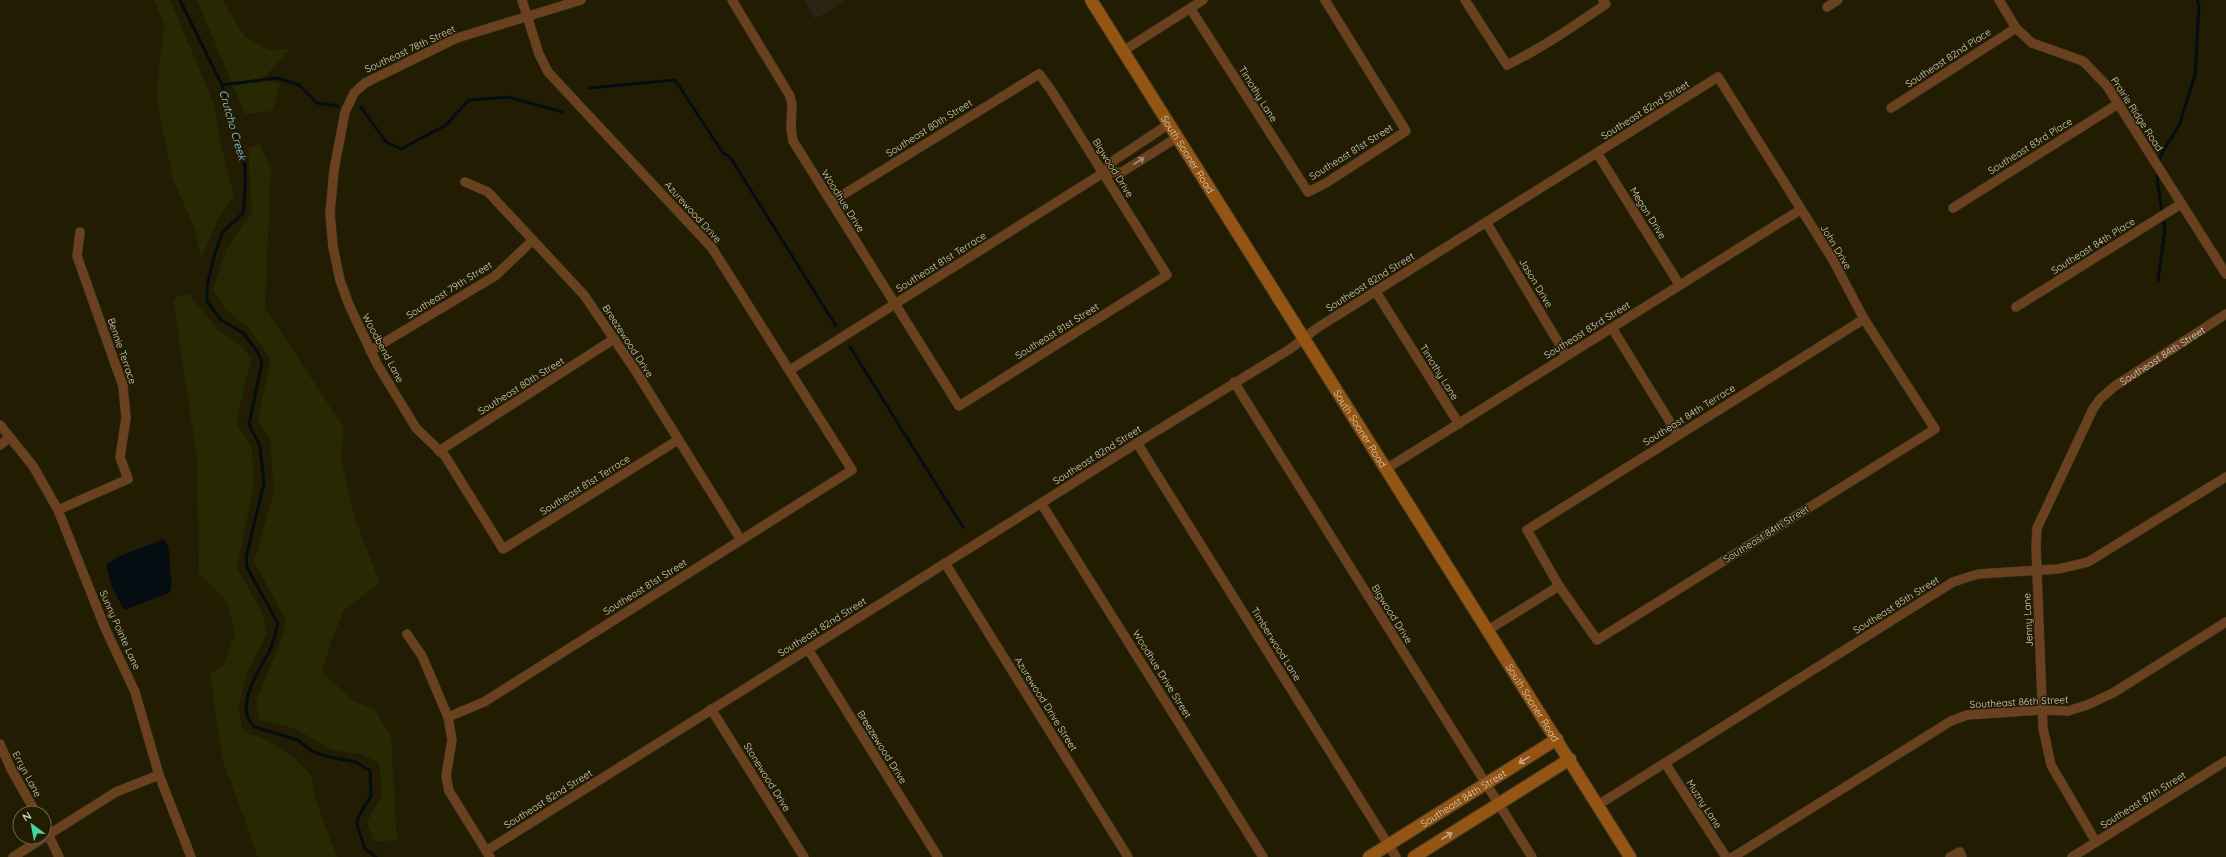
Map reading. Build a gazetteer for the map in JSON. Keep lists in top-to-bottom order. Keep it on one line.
{"streets":{"main road":["South Sooner Road","Southeast 84th Street"],"street":["Southeast 78th Street","Southeast 82nd Place","Timothy Lane","Southeast 82nd Street","Prairie Ridge Road","Southeast 80th Street","Southeast 83rd Place","Southeast 81st Street","Bigwood Drive","Woodhue Drive","Azurewood Drive","Megan Drive","Southeast 84th Place","John Drive","Southeast 81st Terrace","Jason Drive","Southeast 79th Street","Southeast 83rd Street","Breezewood Drive","Woodbend Lane","Bennie Terrace","Southeast 84th Terrace","Southeast 85th Street","Jenny Lane","Sunny Pointe Lane","Timberwood Lane","Woodhue Drive Street","Southeast 86th Street","Azurewood Drive Street","Erryn Lane","Stonewood Drive","Southeast 87th Street","Muzny Lane"]},"crossings":[["Southeast 78th Street","Azurewood Drive"],["Southeast 78th Street","Woodbend Lane"],["Southeast 82nd Place","Prairie Ridge Road"],["Timothy Lane","Southeast 82nd Street"],["Timothy Lane","Southeast 81st Street"],["Timothy Lane","Southeast 83rd Street"],["Southeast 82nd Street","South Sooner Road"],["Southeast 82nd Street","Bigwood Drive"],["Southeast 82nd Street","Megan Drive"],["Southeast 82nd Street","John Drive"],["Southeast 82nd Street","Jason Drive"],["Southeast 82nd Street","Breezewood Drive"],["Southeast 82nd Street","Timberwood Lane"],["Southeast 82nd Street","Woodhue Drive Street"],["Southeast 82nd Street","Azurewood Drive Street"],["Southeast 82nd Street","Stonewood Drive"],["Prairie Ridge Road","Southeast 83rd Place"],["Prairie Ridge Road","Southeast 84th Place"],["Southeast 80th Street","Bigwood Drive"],["Southeast 80th Street","Woodhue Drive"],["Southeast 80th Street","Breezewood Drive"],["Southeast 80th Street","Woodbend Lane"],["Southeast 81st Street","Bigwood Drive"],["Southeast 81st Street","Woodhue Drive"],["Southeast 81st Street","Azurewood Drive"],["Southeast 81st Street","Breezewood Drive"],["South Sooner Road","Southeast 81st Terrace"],["South Sooner Road","Southeast 83rd Street"],["South Sooner Road","Southeast 84th Street"],["South Sooner Road","Southeast 85th Street"],["Bigwood Drive","Southeast 81st Terrace"],["Bigwood Drive","Southeast 84th Street"],["Woodhue Drive","Southeast 81st Terrace"],["Azurewood Drive","Southeast 81st Terrace"],["Megan Drive","Southeast 83rd Street"],["John Drive","Southeast 83rd Street"],["John Drive","Southeast 84th Street"],["John Drive","Southeast 84th Terrace"],["Southeast 81st Terrace","Breezewood Drive"],["Southeast 81st Terrace","Woodbend Lane"],["Jason Drive","Southeast 83rd Street"],["Southeast 79th Street","Breezewood Drive"],["Southeast 79th Street","Woodbend Lane"],["Bennie Terrace","Sunny Pointe Lane"],["Southeast 84th Street","Southeast 84th Terrace"],["Southeast 84th Street","Jenny Lane"],["Southeast 84th Street","Timberwood Lane"],["Southeast 85th Street","Jenny Lane"],["Southeast 85th Street","Muzny Lane"],["Jenny Lane","Southeast 86th Street"],["Jenny Lane","Southeast 87th Street"]],"water":["Crutcho Creek"],"north":"top left"}
